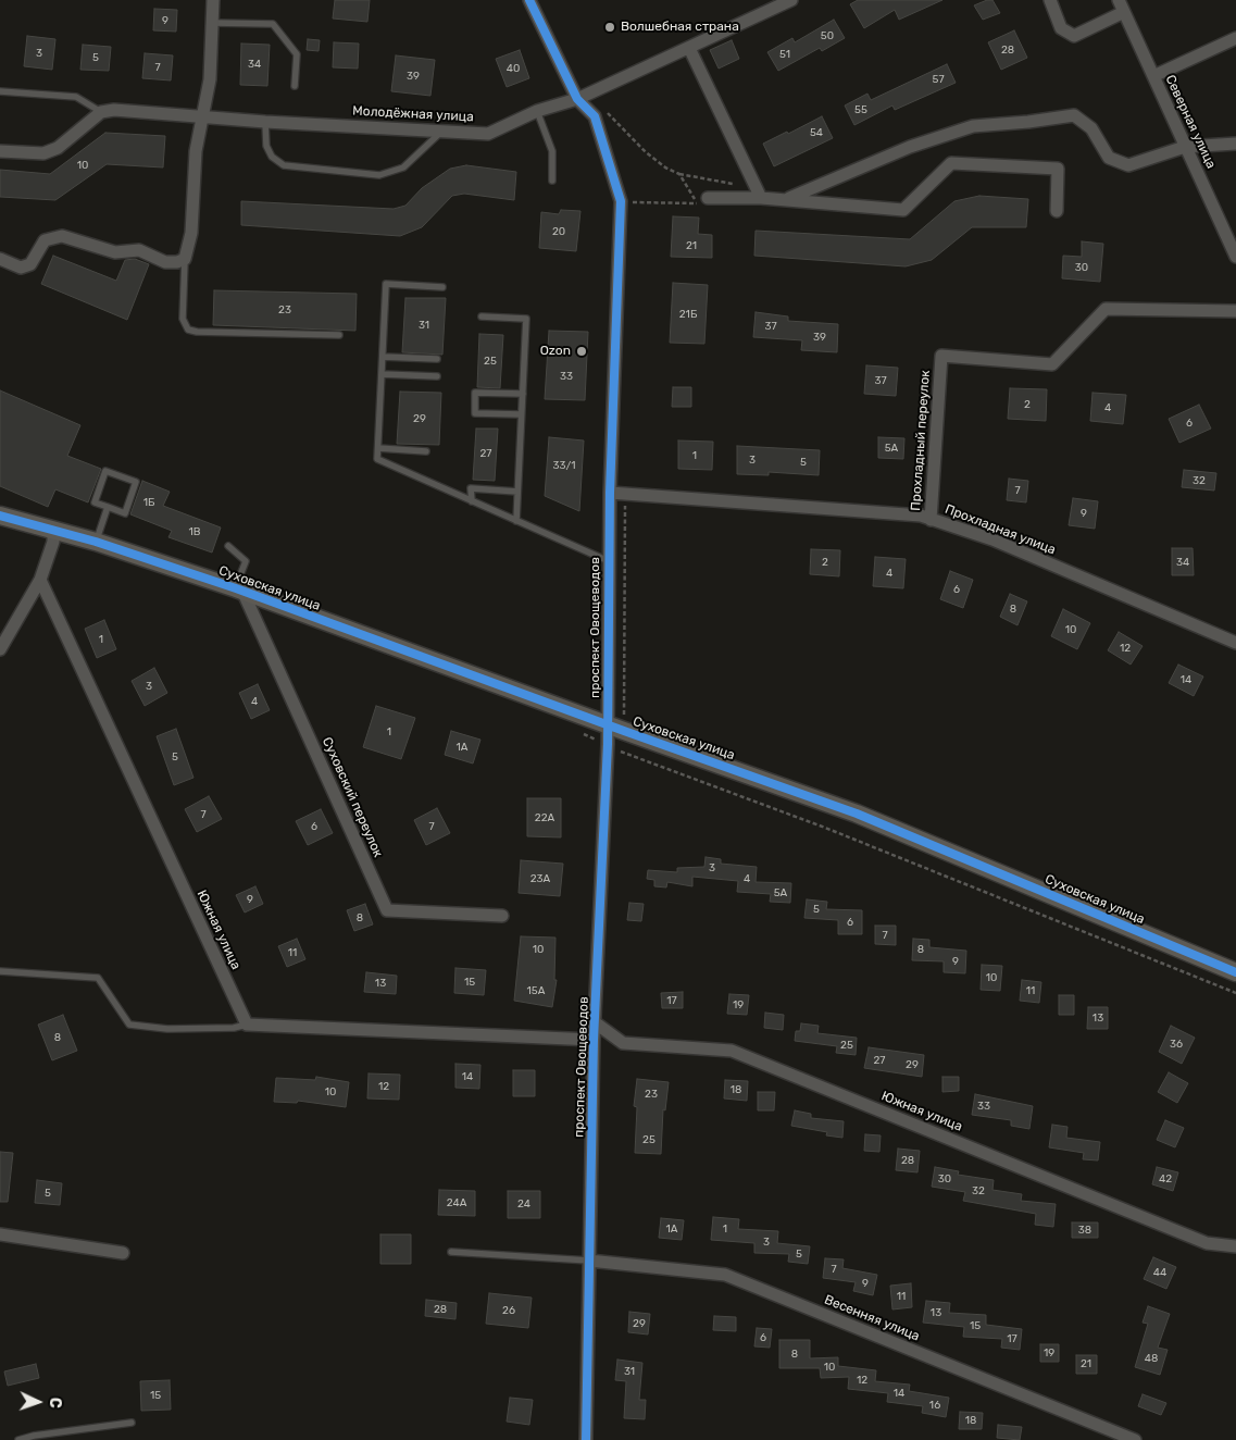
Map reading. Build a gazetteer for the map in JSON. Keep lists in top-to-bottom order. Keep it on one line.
{"streets":{"street":["Молодёжная улица","Северная улица","Прохладный переулок","Прохладная улица","Суховская улица","проспект Овощеводов","Суховский переулок","Южная улица","Весенняя улица"]},"crossings":[["Молодёжная улица","проспект Овощеводов"],["Прохладный переулок","Прохладная улица"],["Прохладная улица","проспект Овощеводов"],["Суховская улица","проспект Овощеводов"],["Суховская улица","Суховский переулок"],["проспект Овощеводов","Южная улица"],["проспект Овощеводов","Весенняя улица"]],"places":["Волшебная страна","Ozon"],"house_numbers":["9","50","28","3","51","5","34","7","40","39","57","55","54","10","20","21","30","23","21Б","31","37","39","25","33","37","2","4","29","6","5А","27","1","3","5","33/1","32","7","1Б","9","1В","2","34","4","6","8","10","1","12","14","3","4","1","1А","5","7","22А","6","7","3","23А","4","5А","9","5","8","6","7","10","8","11","9","10","15","13","15А","11","17","19","13","8","36","25","27","29","14","12","18","10","23","33","25","28","30","42","32","5","24А","24","1А","1","38","3","5","7","44","9","11","28","26","13","29","15","6","17","19","8","48","21","10","31","12","14","15","16","18"],"north":"right"}
